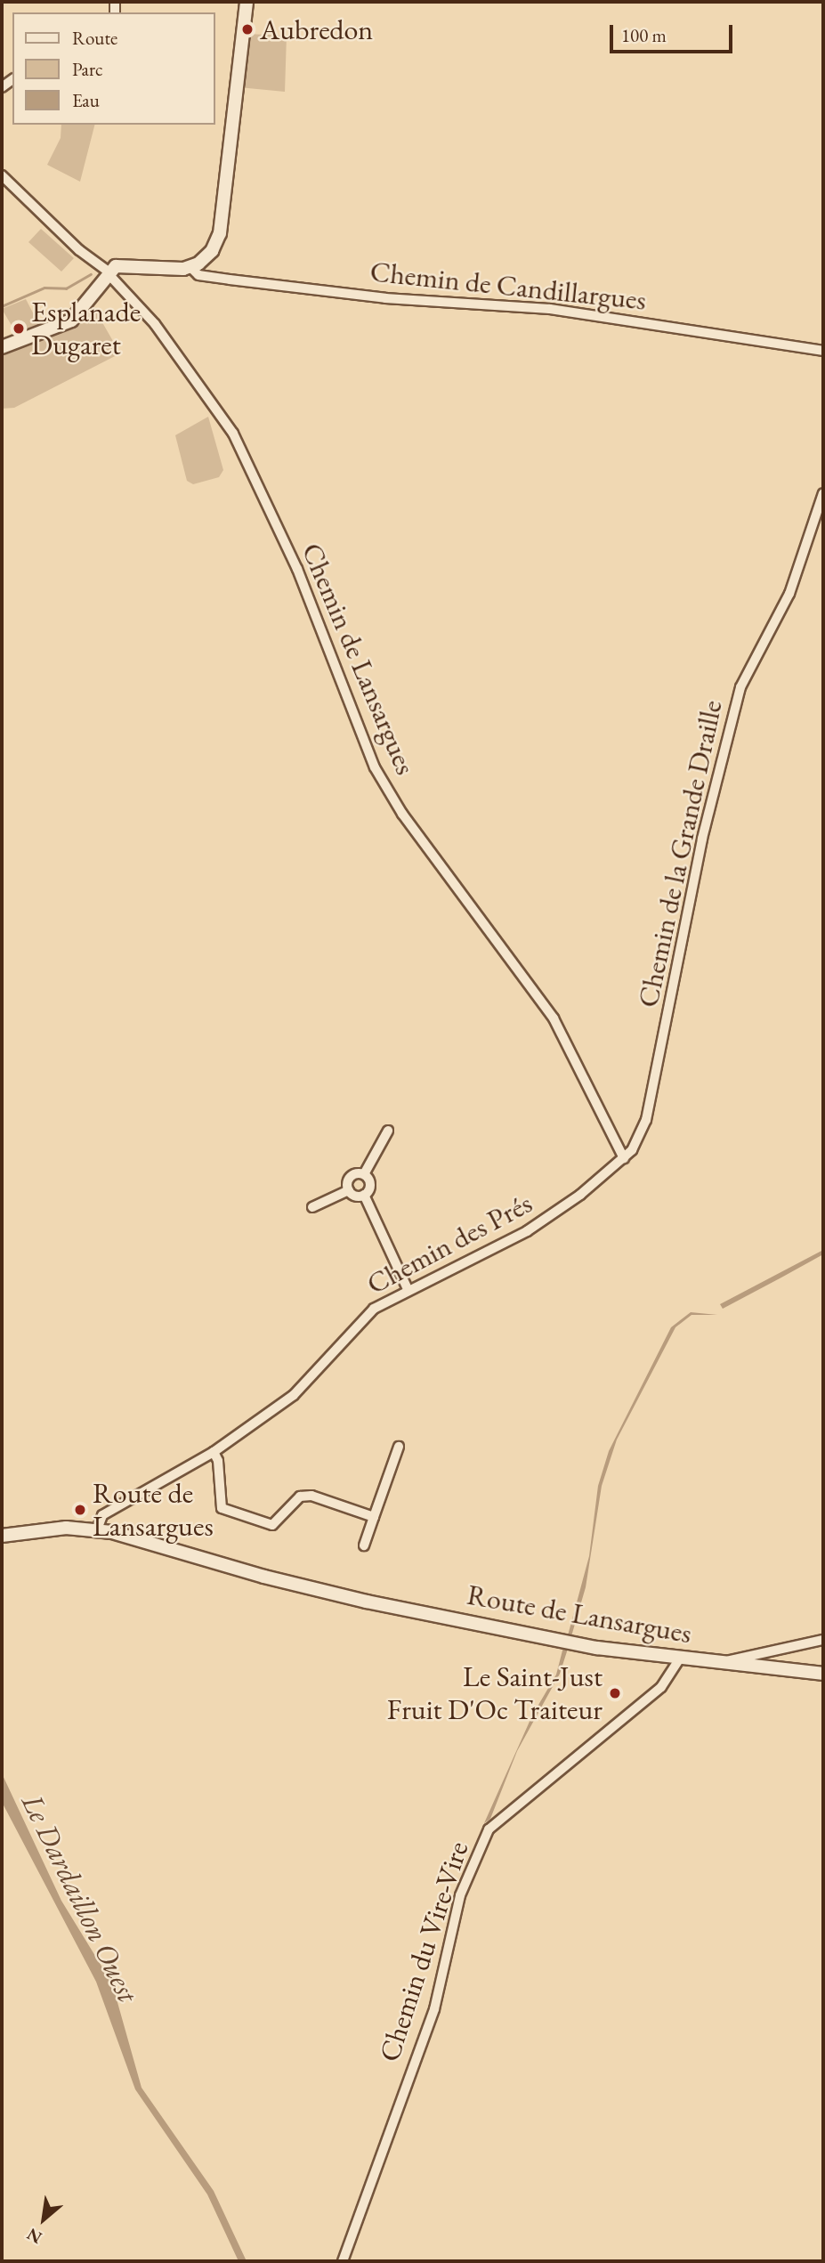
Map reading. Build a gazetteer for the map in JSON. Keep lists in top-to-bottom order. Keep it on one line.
{"streets":{"main road":["Route de Lansargues"],"street":["Chemin de Candillargues","Chemin de Lansargues","Chemin de la Grande Draille","Chemin des Prés","Chemin du Vire-Vire"]},"crossings":[["Chemin de Lansargues","Chemin de la Grande Draille"],["Chemin de Lansargues","Chemin des Prés"],["Chemin de la Grande Draille","Chemin des Prés"],["Chemin des Prés","Route de Lansargues"],["Route de Lansargues","Chemin du Vire-Vire"]],"water":["Le Dardaillon Ouest"],"places":["Aubredon","Esplanade Dugaret","Route de Lansargues","Le Saint-Just Fruit D'Oc Traiteur"],"legend":["Route","Parc","Eau"],"scale_bar":"100 m","north":"bottom left"}
